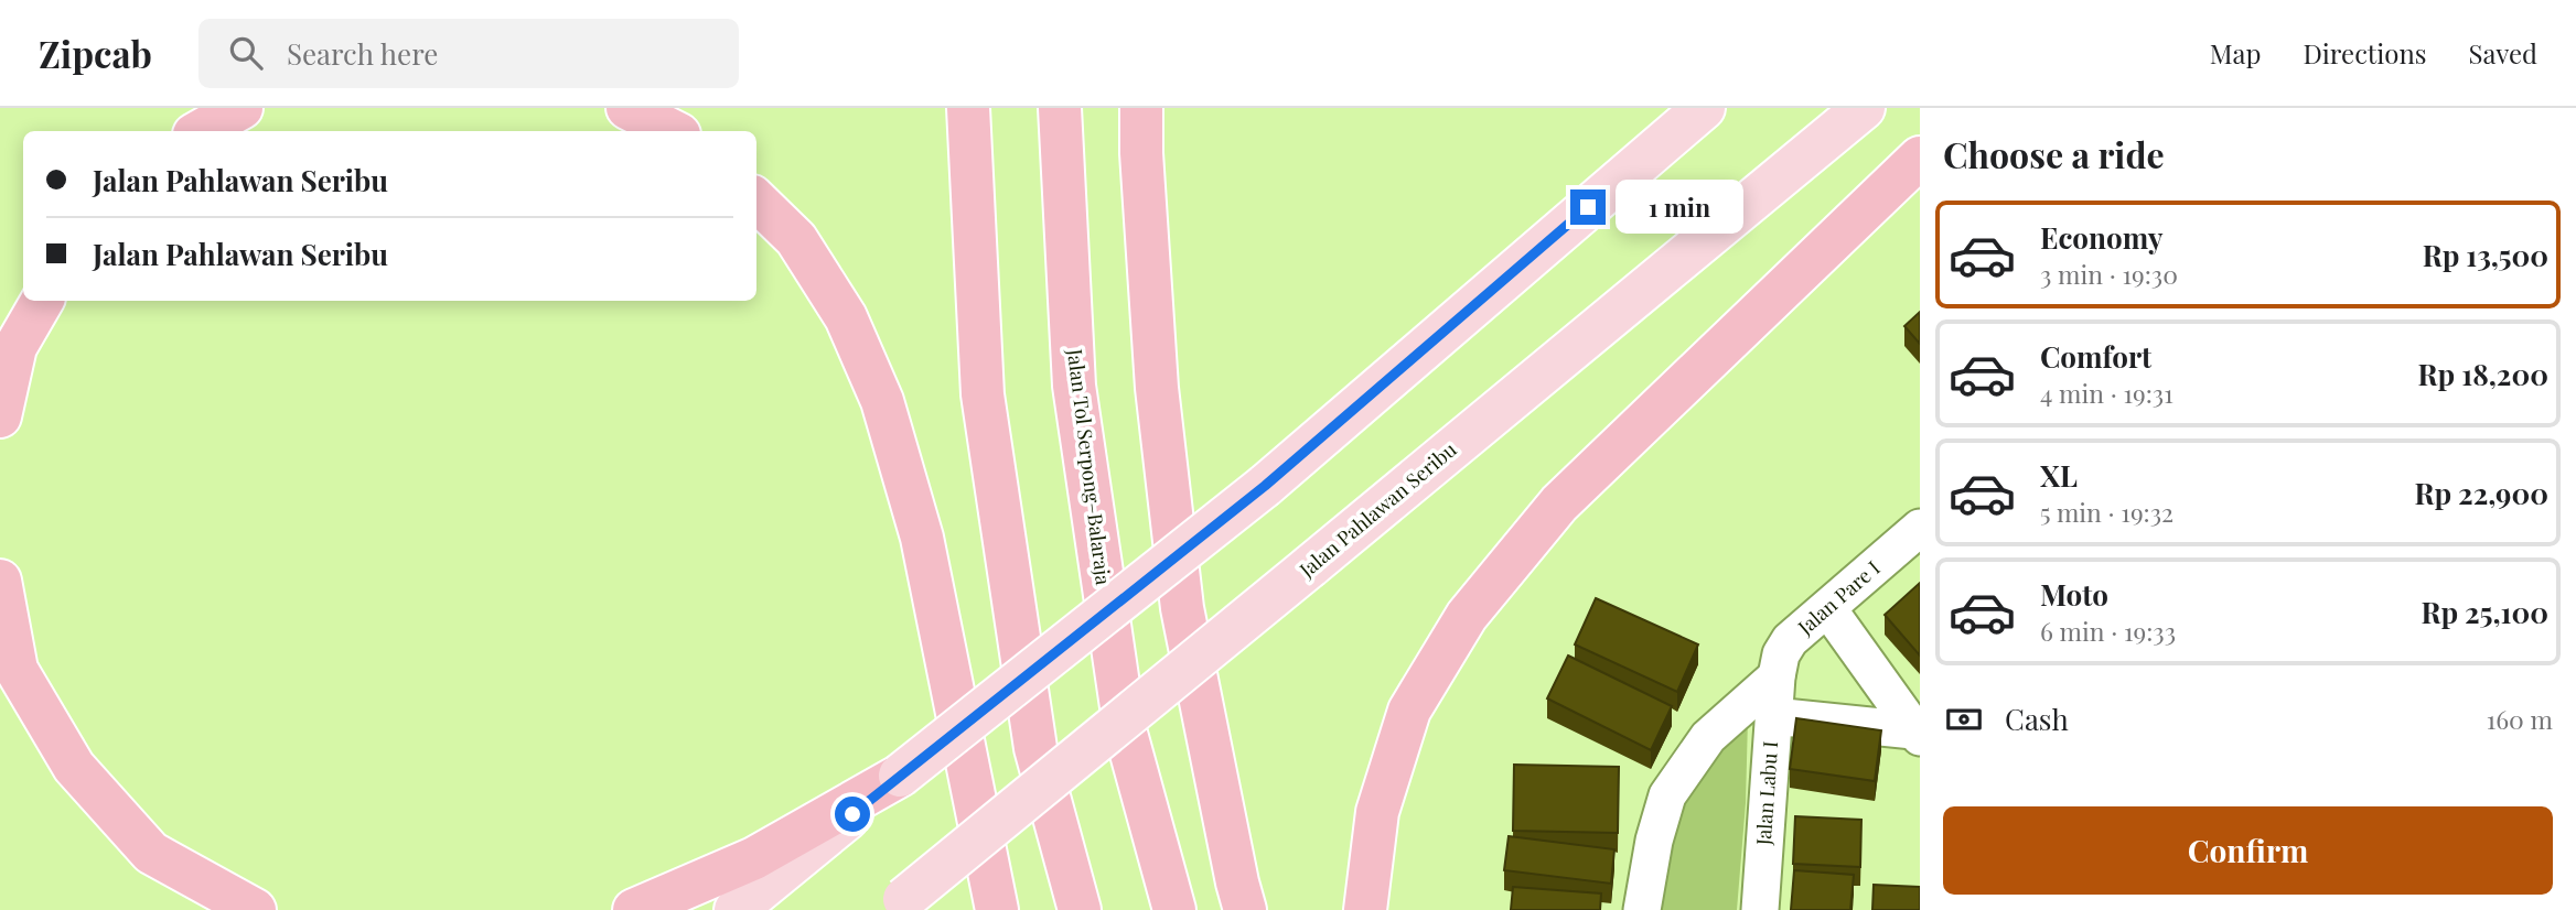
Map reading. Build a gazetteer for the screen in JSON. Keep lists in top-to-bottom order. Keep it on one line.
{"streets":{"highway":["Jalan Tol Serpong–Balaraja"],"main road":["Jalan Pahlawan Seribu"],"street":["Jalan Pare I","Jalan Labu I"]},"crossings":[["Jalan Pare I","Jalan Labu I"]],"page":{"header":"Zipcab","search":"Search here","nav":["Map","Directions","Saved"],"heading":"Choose a ride","banner":["Jalan Pahlawan Seribu","Jalan Pahlawan Seribu"],"bubble":"1 min","list":[{"name":"Economy","note":"3 min · 19:30","value":"Rp 13,500"},{"name":"Comfort","note":"4 min · 19:31","value":"Rp 18,200"},{"name":"XL","note":"5 min · 19:32","value":"Rp 22,900"},{"name":"Moto","note":"6 min · 19:33","value":"Rp 25,100"}],"pay":["Cash","160 m"],"buttons":"Confirm"}}
